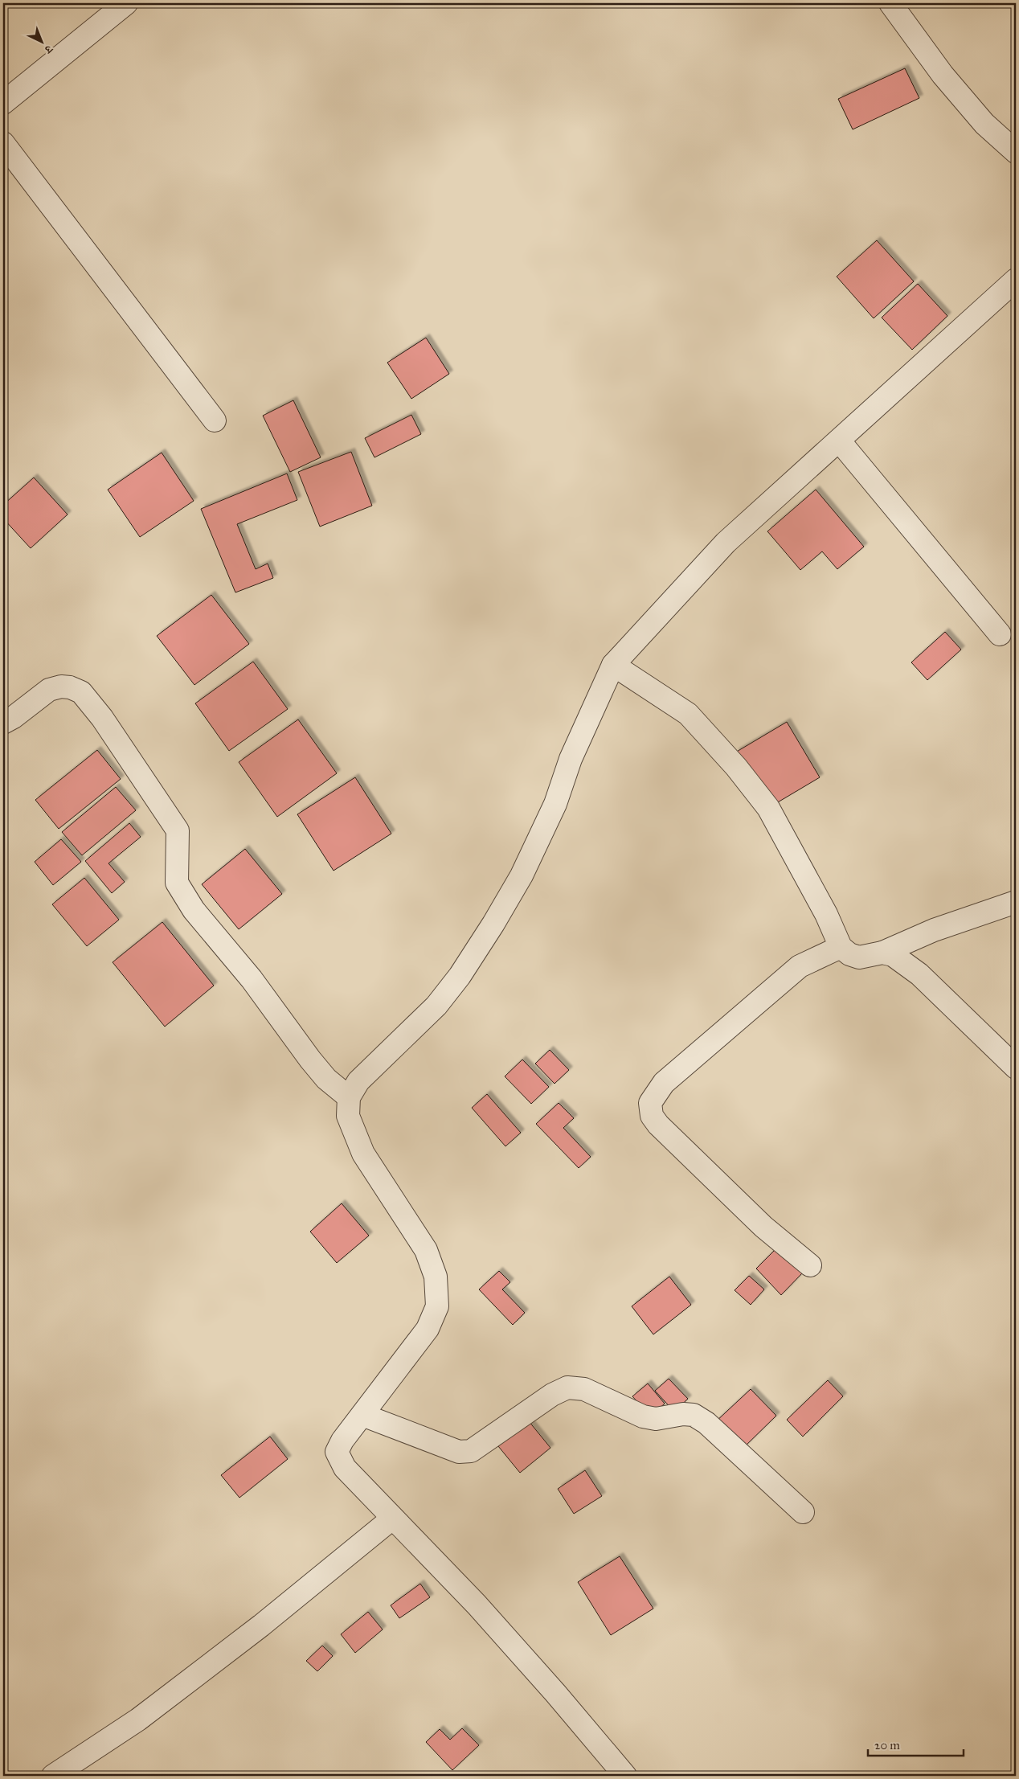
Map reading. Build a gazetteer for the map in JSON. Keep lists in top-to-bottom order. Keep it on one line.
{"scale_bar":"20 m","north":"bottom right"}
